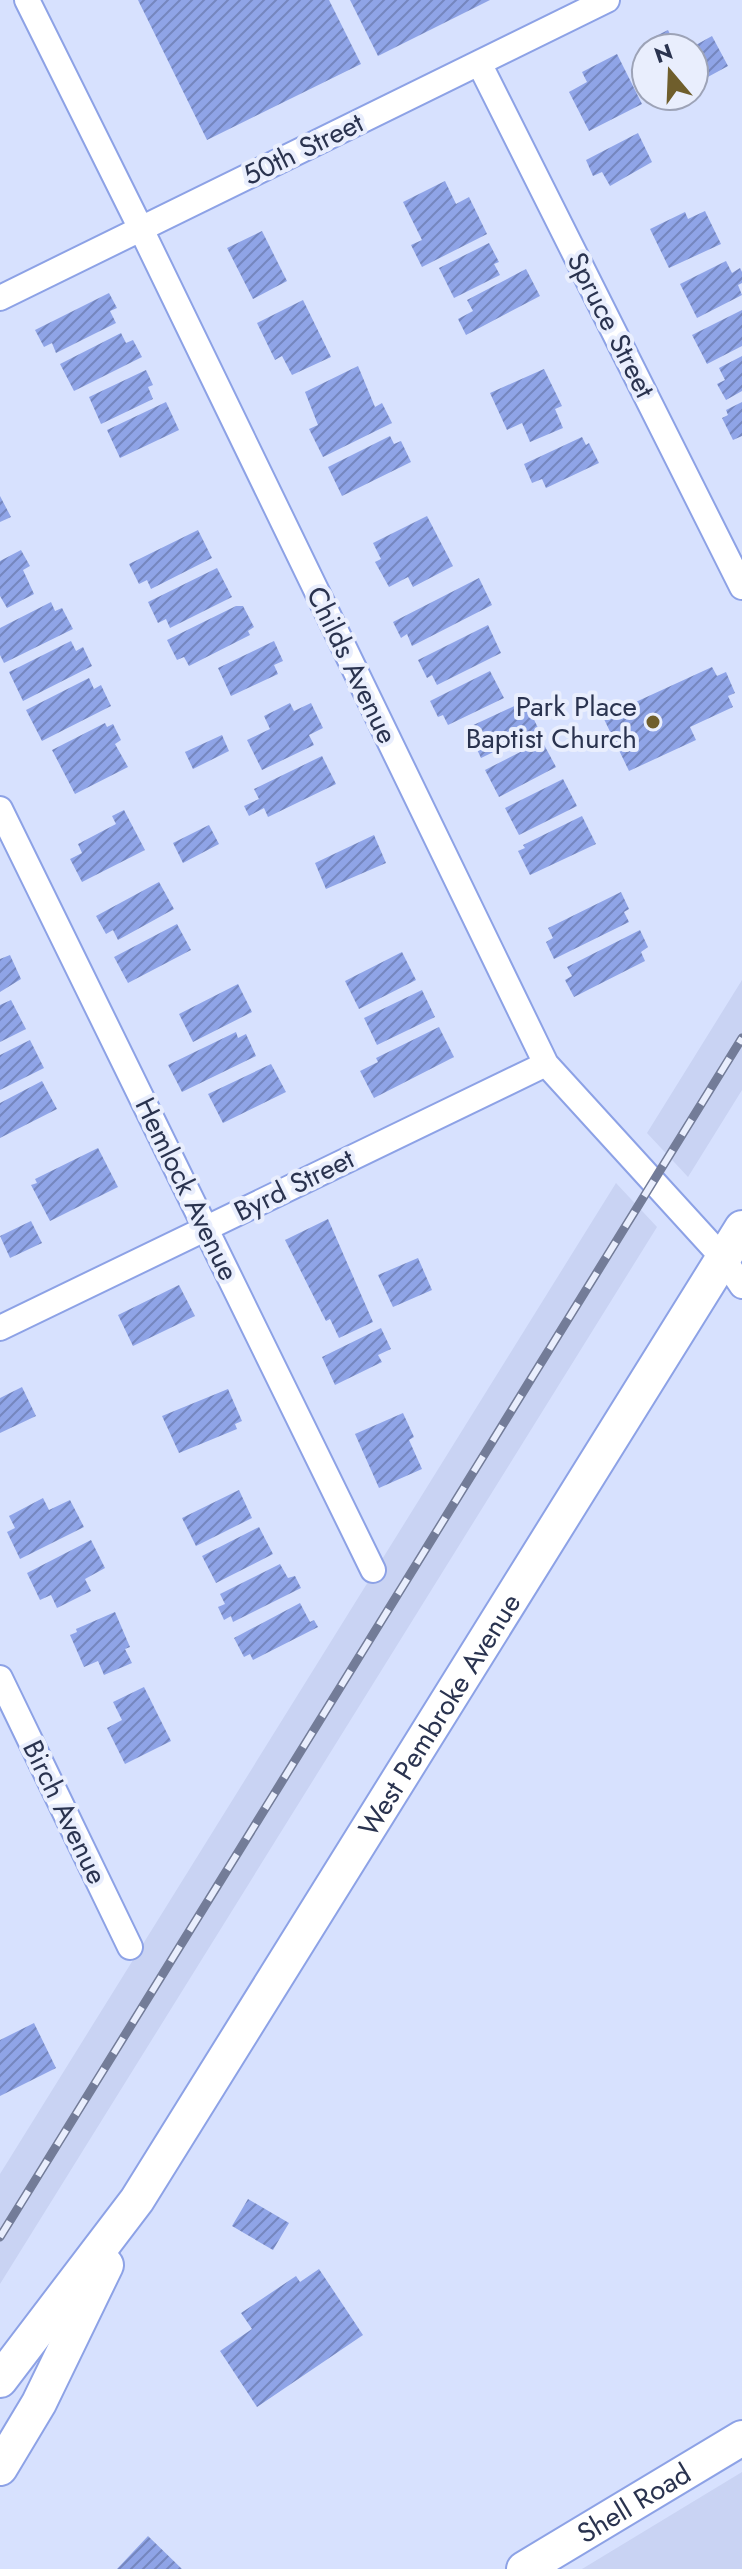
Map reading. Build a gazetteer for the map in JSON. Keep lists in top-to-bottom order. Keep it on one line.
{"streets":{"main road":["West Pembroke Avenue","Shell Road"],"street":["50th Street","Spruce Street","Childs Avenue","Byrd Street","Hemlock Avenue","Birch Avenue"]},"crossings":[["50th Street","Spruce Street"],["50th Street","Childs Avenue"],["Childs Avenue","Byrd Street"],["Childs Avenue","West Pembroke Avenue"],["Byrd Street","Hemlock Avenue"]],"places":["Park Place Baptist Church"],"north":"top"}
